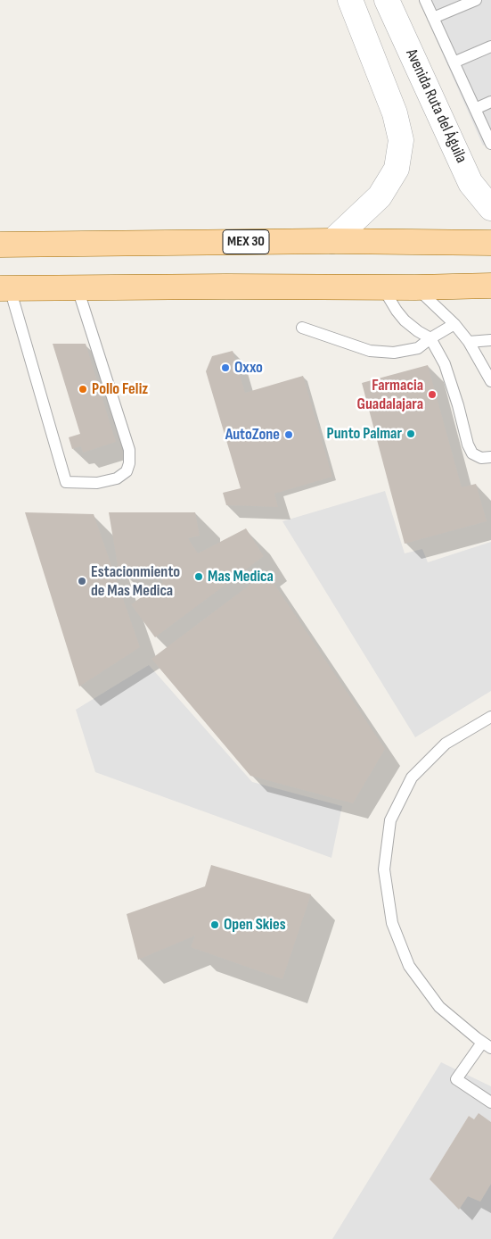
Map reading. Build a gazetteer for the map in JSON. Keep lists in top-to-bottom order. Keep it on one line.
{"streets":{"main road":["MEX 30"],"street":["Avenida Ruta del Águila"]},"places":["Oxxo","Pollo Feliz","Farmacia Guadalajara","Punto Palmar","AutoZone","Mas Medica","Estacionmiento de Mas Medica","Open Skies"]}
